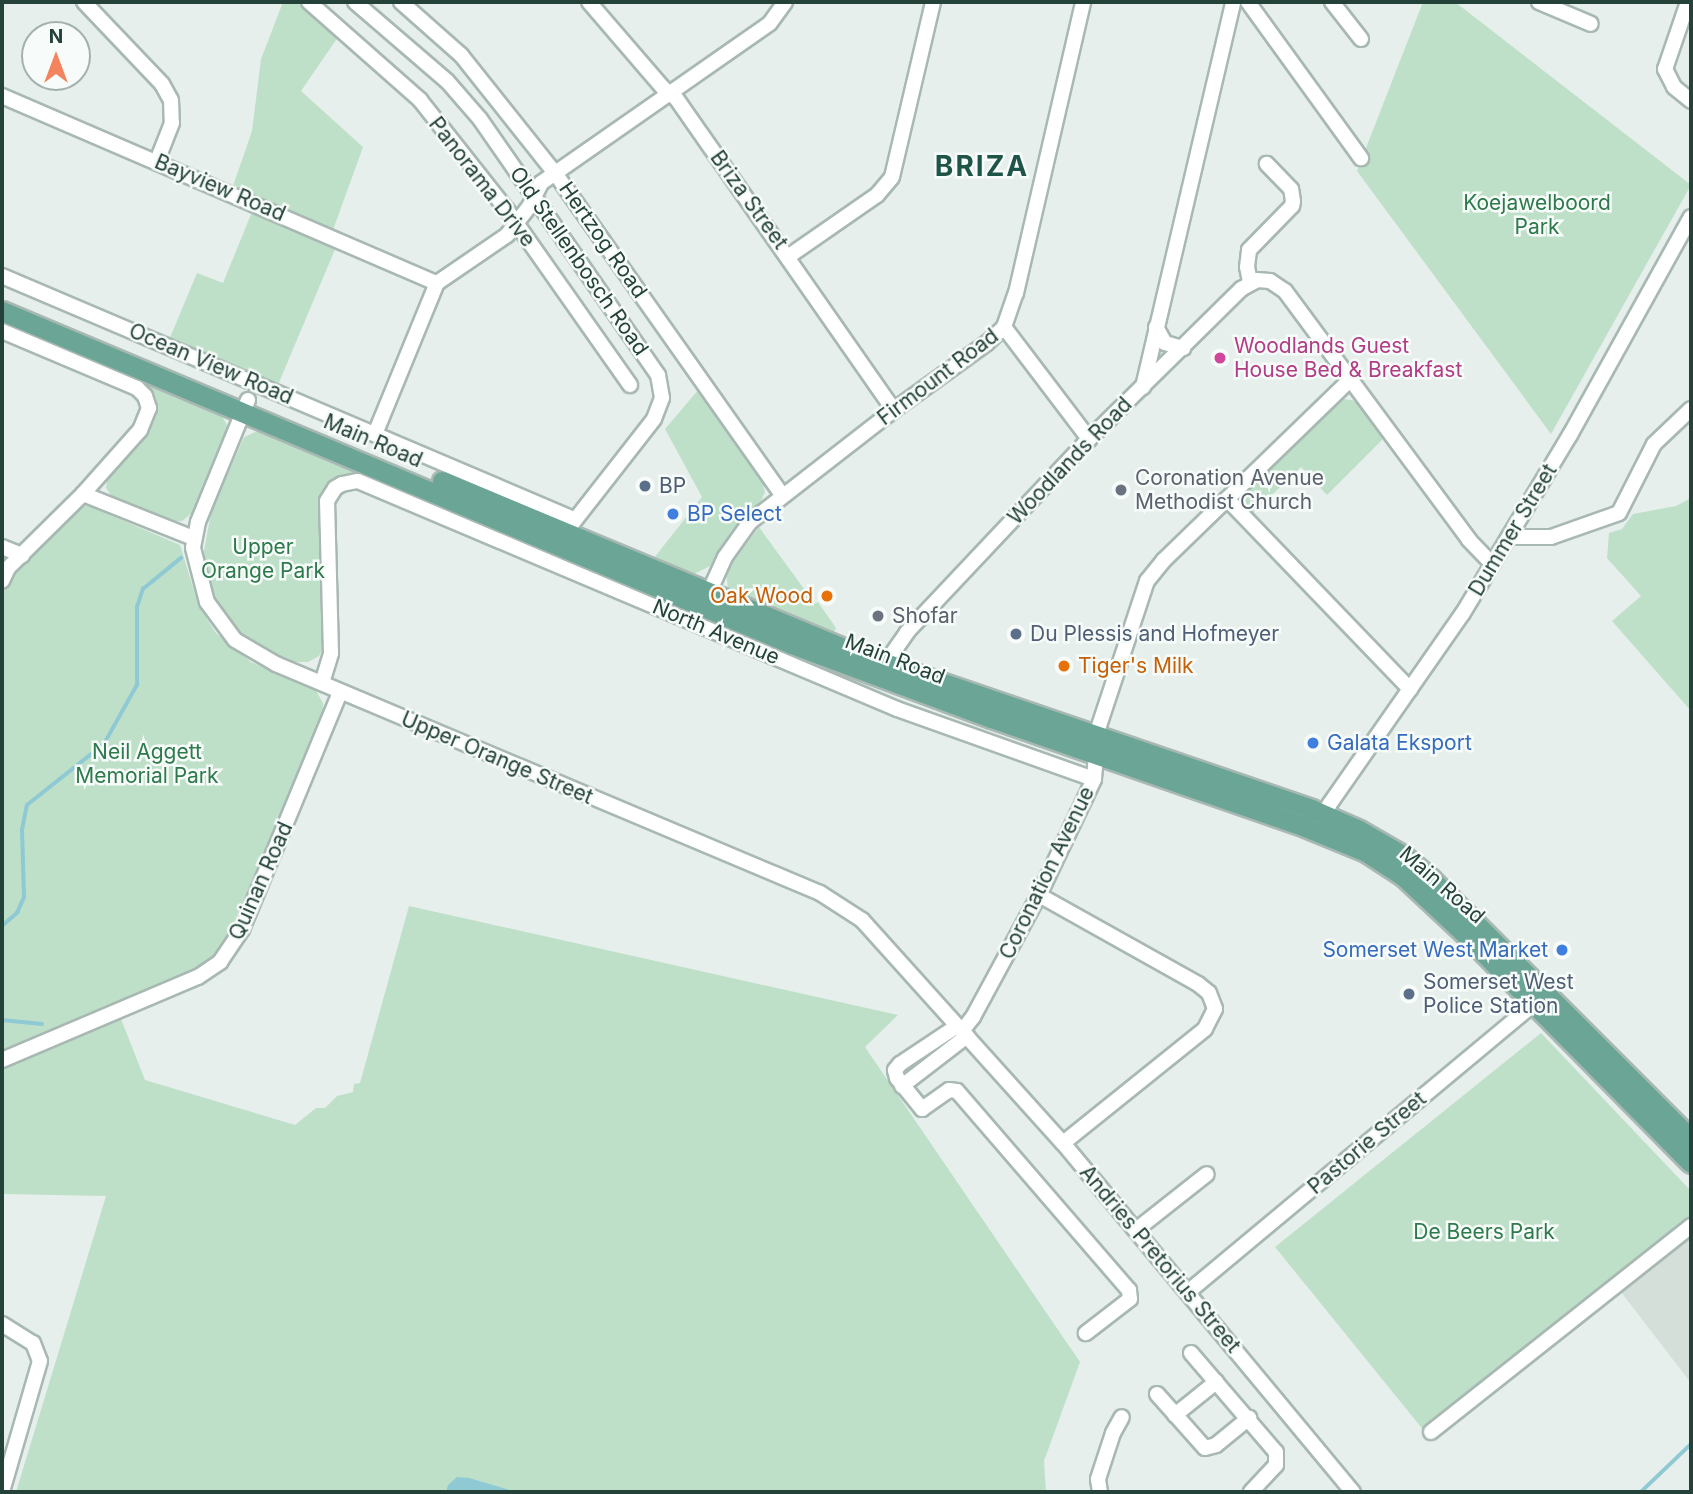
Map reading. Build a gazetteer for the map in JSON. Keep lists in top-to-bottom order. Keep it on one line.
{"streets":{"main road":["Main Road"],"street":["Panorama Drive","Bayview Road","Briza Street","Hertzog Road","Old Stellenbosch Road","Ocean View Road","Firmount Road","Woodlands Road","Dummer Street","North Avenue","Upper Orange Street","Coronation Avenue","Quinan Road","Pastorie Street","Andries Pretorius Street"]},"crossings":[["Briza Street","Firmount Road"],["Hertzog Road","Firmount Road"],["Old Stellenbosch Road","Ocean View Road"],["Old Stellenbosch Road","Main Road"],["Ocean View Road","Main Road"],["Firmount Road","Main Road"],["Main Road","Woodlands Road"],["Main Road","Dummer Street"],["Main Road","Upper Orange Street"],["Main Road","Coronation Avenue"],["Main Road","Pastorie Street"],["North Avenue","Upper Orange Street"],["North Avenue","Coronation Avenue"],["Upper Orange Street","Coronation Avenue"],["Upper Orange Street","Quinan Road"],["Upper Orange Street","Andries Pretorius Street"],["Coronation Avenue","Andries Pretorius Street"],["Pastorie Street","Andries Pretorius Street"]],"districts":["BRIZA"],"parks":["Koejawelboord Park","Upper Orange Park","Neil Aggett Memorial Park","De Beers Park"],"places":["Woodlands Guest House Bed & Breakfast","BP","Coronation Avenue Methodist Church","BP Select","Oak Wood","Shofar","Du Plessis and Hofmeyer","Tiger's Milk","Galata Eksport","Somerset West Market","Somerset West Police Station"],"north":"top"}
